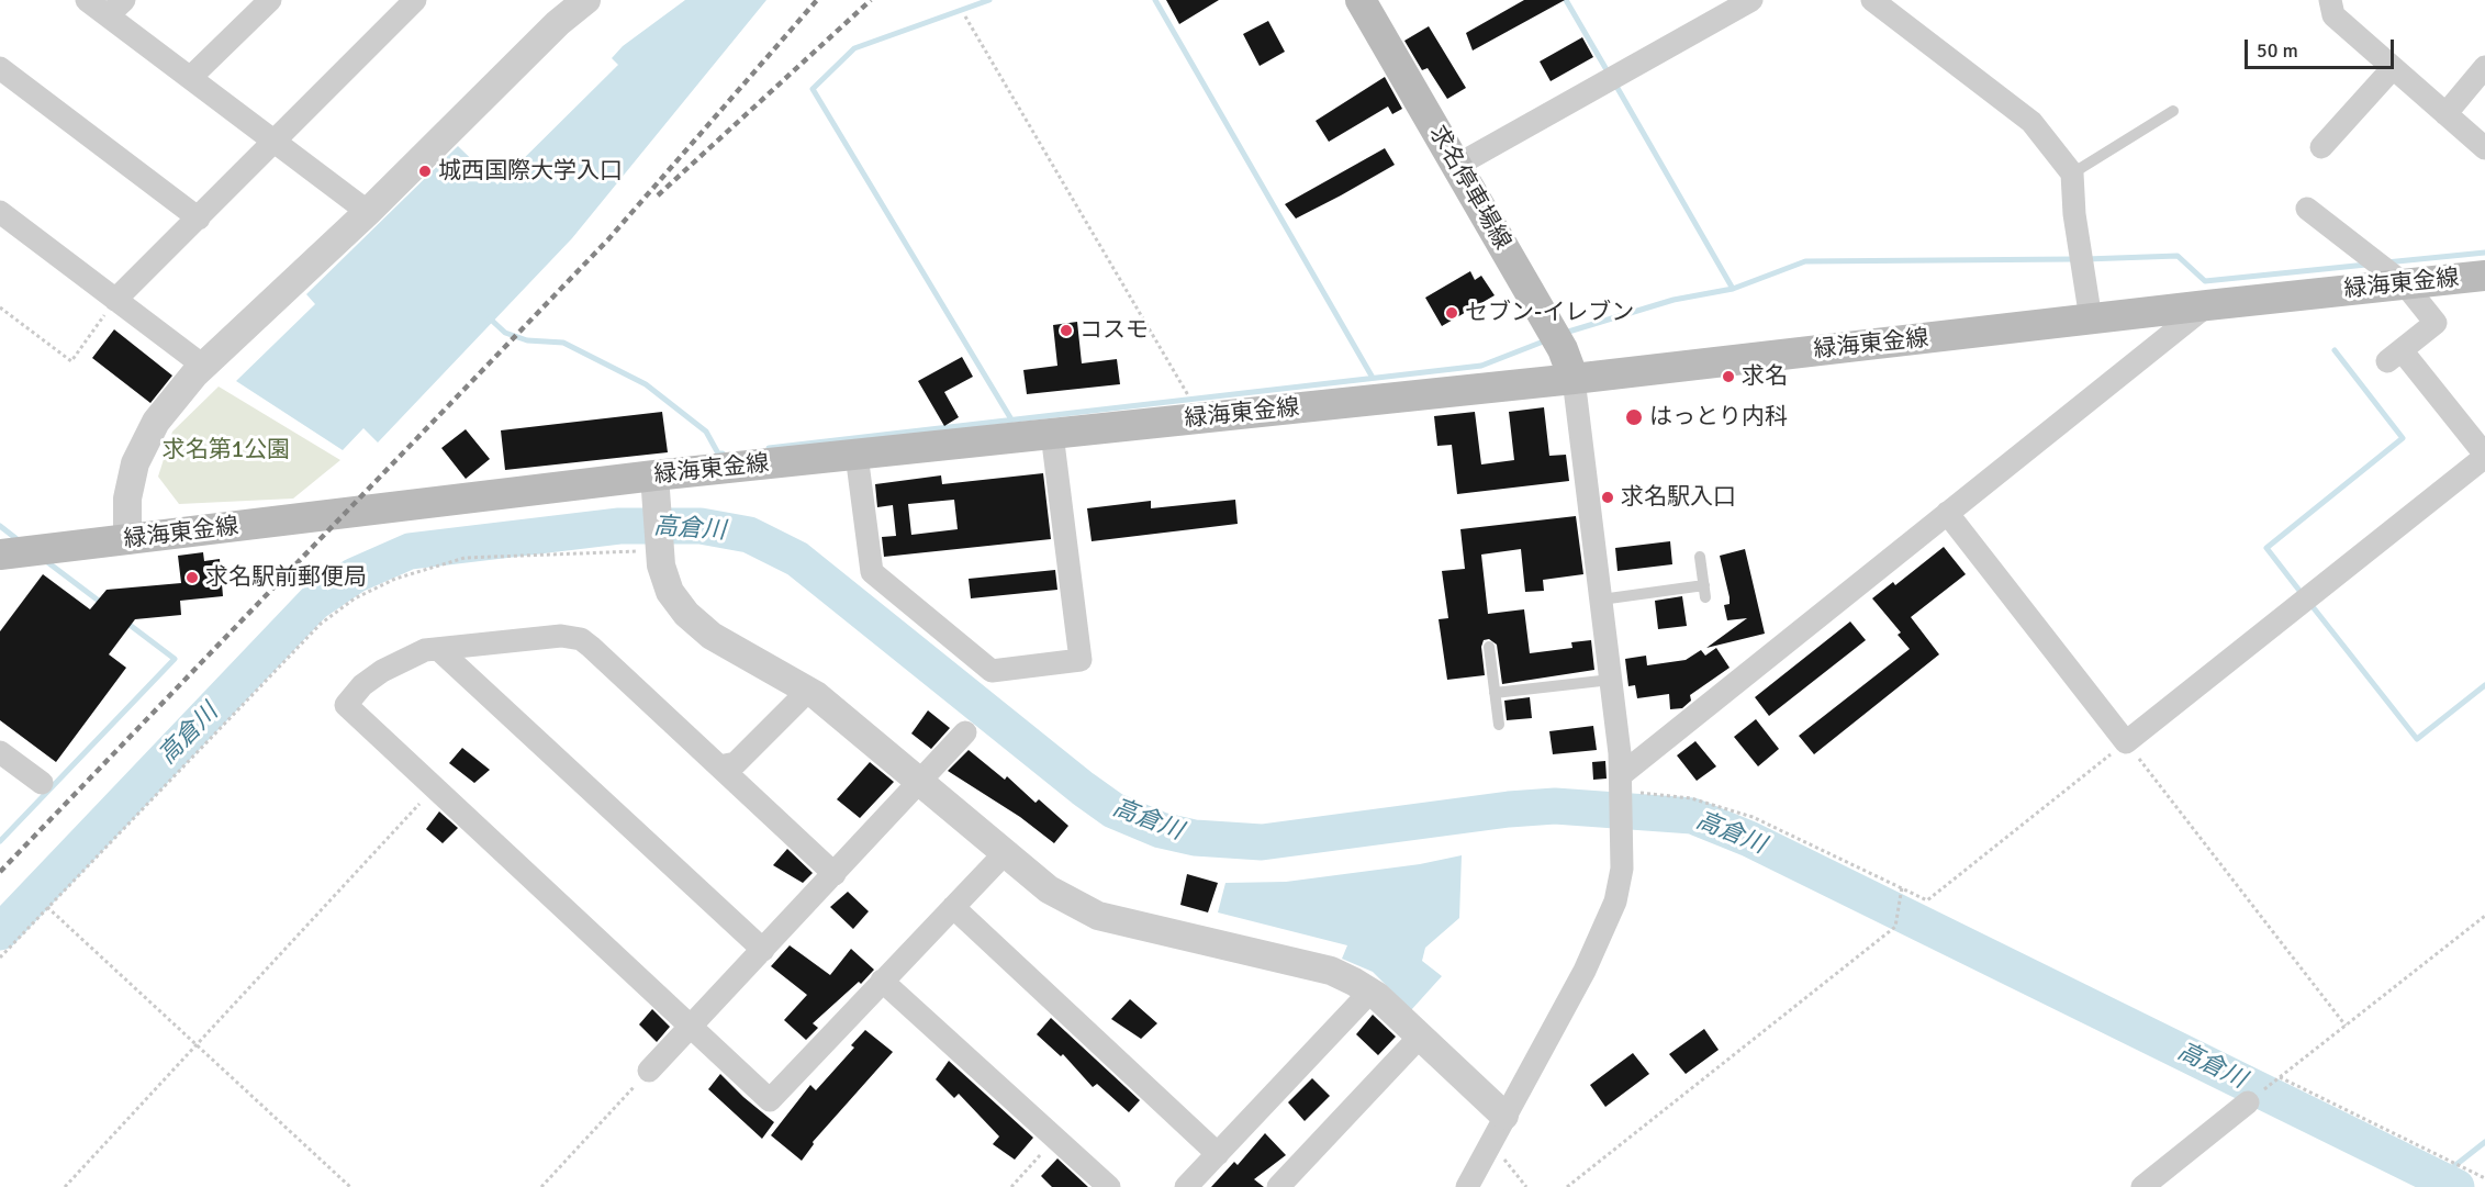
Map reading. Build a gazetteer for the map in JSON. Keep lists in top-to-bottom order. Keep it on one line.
{"streets":{"main road":["求名停車場線","緑海東金線"]},"crossings":[["求名停車場線","緑海東金線"]],"water":["高倉川"],"parks":["求名第1公園"],"places":["城西国際大学入口","セブン-イレブン","コスモ","求名","はっとり内科","求名駅入口","求名駅前郵便局"],"scale_bar":"50 m"}
